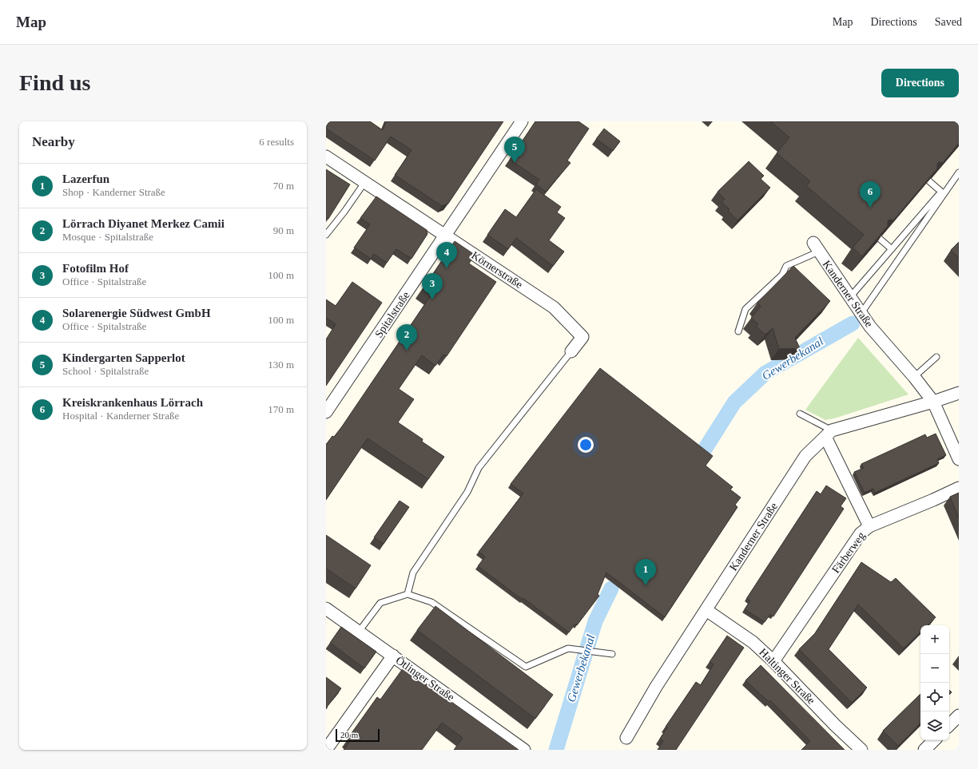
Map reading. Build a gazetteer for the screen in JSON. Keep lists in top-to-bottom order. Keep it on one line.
{"streets":{"street":["Körnerstraße","Kanderner Straße","Spitalstraße","Färberweg","Haltinger Straße","Ötlinger Straße"]},"crossings":[["Körnerstraße","Spitalstraße"],["Kanderner Straße","Haltinger Straße"],["Färberweg","Haltinger Straße"]],"water":["Gewerbekanal"],"scale_bar":"20 m","page":{"header":"Map","nav":["Map","Directions","Saved"],"buttons":"Directions","title":"Find us","heading":["Nearby","6 results"],"pins":["5","6","4","3","2","1"],"list":[{"mark":"1","name":"Lazerfun","note":"Shop · Kanderner Straße","value":"70 m"},{"mark":"2","name":"Lörrach Diyanet Merkez Camii","note":"Mosque · Spitalstraße","value":"90 m"},{"mark":"3","name":"Fotofilm Hof","note":"Office · Spitalstraße","value":"100 m"},{"mark":"4","name":"Solarenergie Südwest GmbH","note":"Office · Spitalstraße","value":"100 m"},{"mark":"5","name":"Kindergarten Sapperlot","note":"School · Spitalstraße","value":"130 m"},{"mark":"6","name":"Kreiskrankenhaus Lörrach","note":"Hospital · Kanderner Straße","value":"170 m"}],"map_buttons":["+","−"],"scale":"20 m"}}
